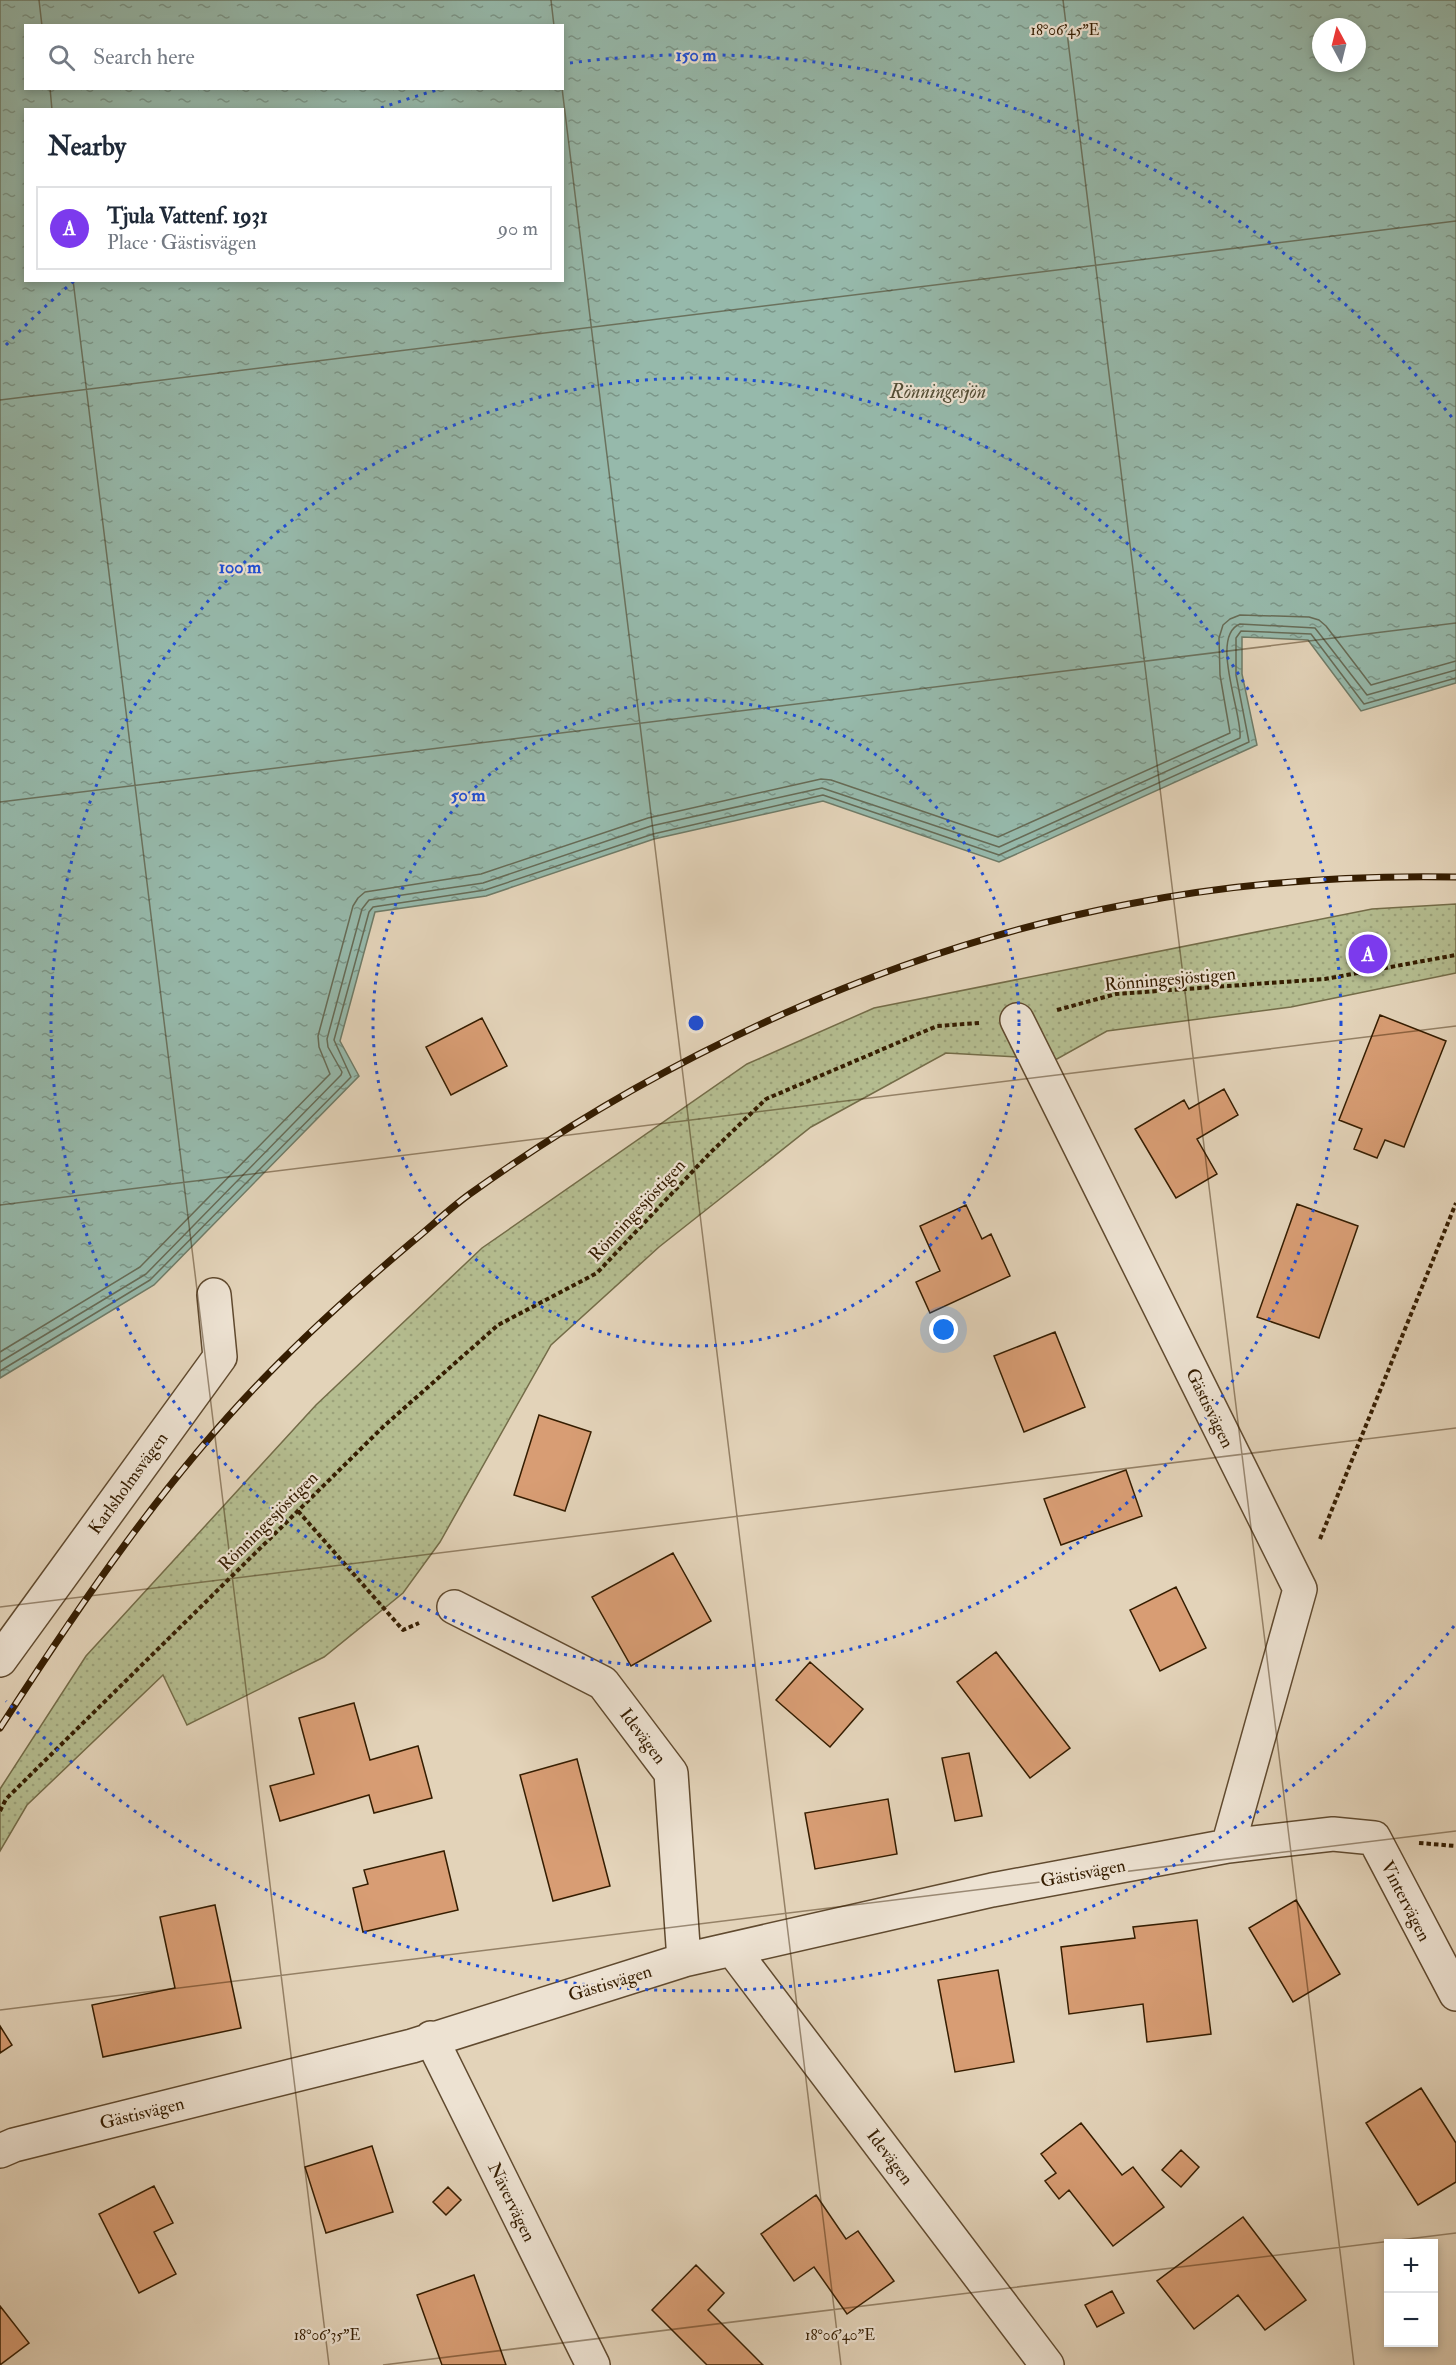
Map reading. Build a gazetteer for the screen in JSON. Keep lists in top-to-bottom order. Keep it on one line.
{"streets":{"street":["Gästisvägen","Karlsholmsvägen","Idevägen","Vintervägen","Nävervägen"],"path":["Rönningesjöstigen"]},"crossings":[["Rönningesjöstigen","Gästisvägen"],["Gästisvägen","Idevägen"],["Gästisvägen","Vintervägen"],["Gästisvägen","Nävervägen"]],"water":["Rönningesjön"],"north":"top","page":{"search":"Search here","heading":"Nearby","list":[{"mark":"A","name":"Tjula Vattenf. 1931","note":"Place · Gästisvägen","value":"90 m"}],"pins":"A","map_buttons":["+","−"]},"coordinates":["18°06'45\"E","18°06'35\"E","18°06'40\"E"],"rings":["150 m","100 m","50 m"]}
